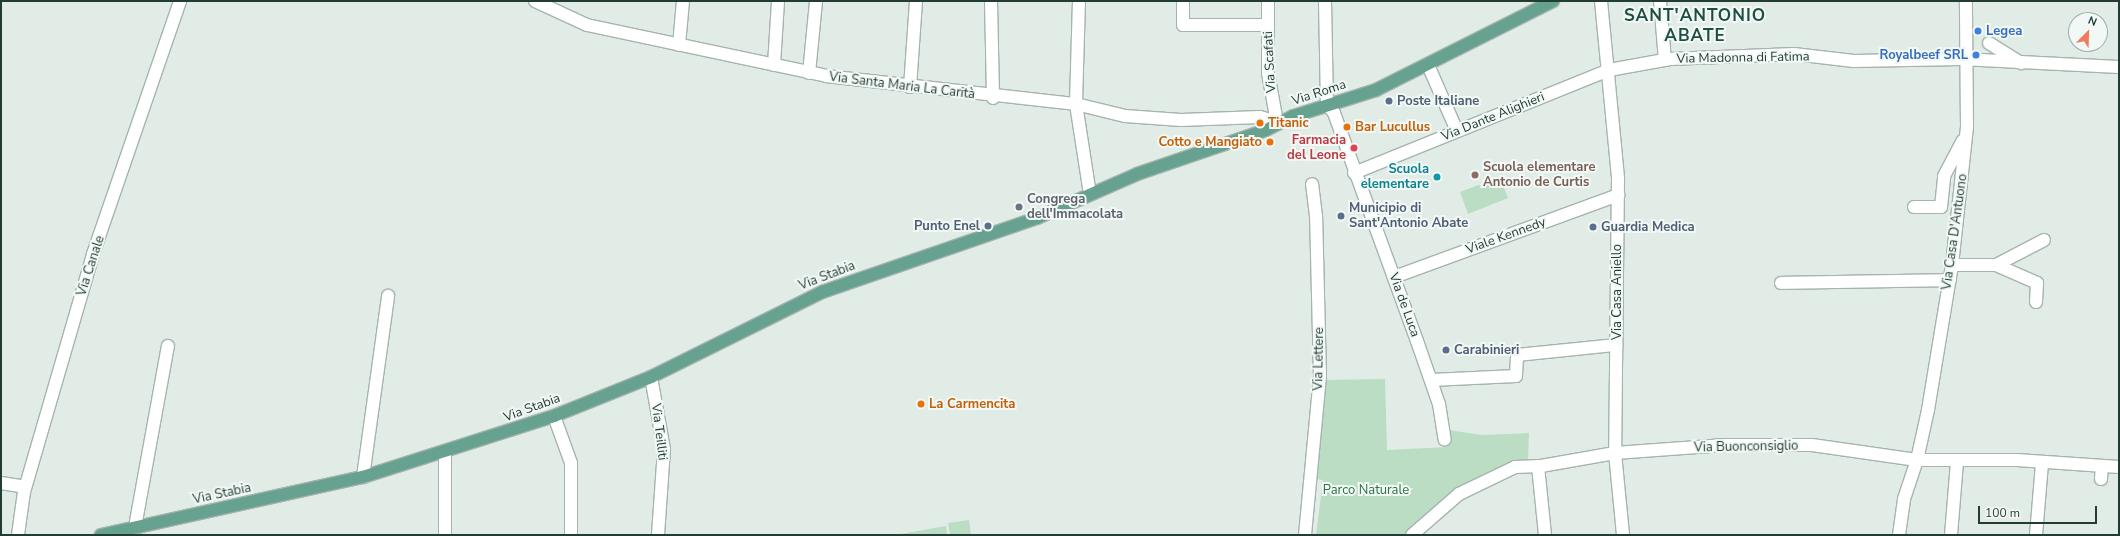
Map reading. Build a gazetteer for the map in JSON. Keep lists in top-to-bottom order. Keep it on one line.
{"streets":{"main road":["Via Roma","Via Stabia"],"street":["Via Madonna di Fatima","Via Scafati","Via Santa Maria La Carità","Via Dante Alighieri","Via Casa D'Antuono","Viale Kennedy","Via Canale","Via Casa Aniello","Via de Luca","Via Lettere","Via Teilliti","Via Buonconsiglio"]},"crossings":[["Via Madonna di Fatima","Via Dante Alighieri"],["Via Madonna di Fatima","Via Casa D'Antuono"],["Via Madonna di Fatima","Via Casa Aniello"],["Via Scafati","Via Santa Maria La Carità"],["Via Scafati","Via Roma"],["Via Santa Maria La Carità","Via Roma"],["Via Roma","Via Stabia"],["Via Roma","Via de Luca"],["Via Dante Alighieri","Via Casa Aniello"],["Via Dante Alighieri","Via de Luca"],["Via Casa D'Antuono","Via Buonconsiglio"],["Viale Kennedy","Via Casa Aniello"],["Viale Kennedy","Via de Luca"],["Via Stabia","Via Teilliti"],["Via Casa Aniello","Via Buonconsiglio"]],"districts":["SANT'ANTONIO ABATE"],"parks":["Parco Naturale"],"places":["Legea","Royalbeef SRL","Poste Italiane","Titanic","Bar Lucullus","Cotto e Mangiato","Farmacia del Leone","Scuola elementare Antonio de Curtis","Scuola elementare","Congrega dell'Immacolata","Municipio di Sant'Antonio Abate","Punto Enel","Guardia Medica","Carabinieri","La Carmencita"],"scale_bar":"100 m","north":"top right"}
